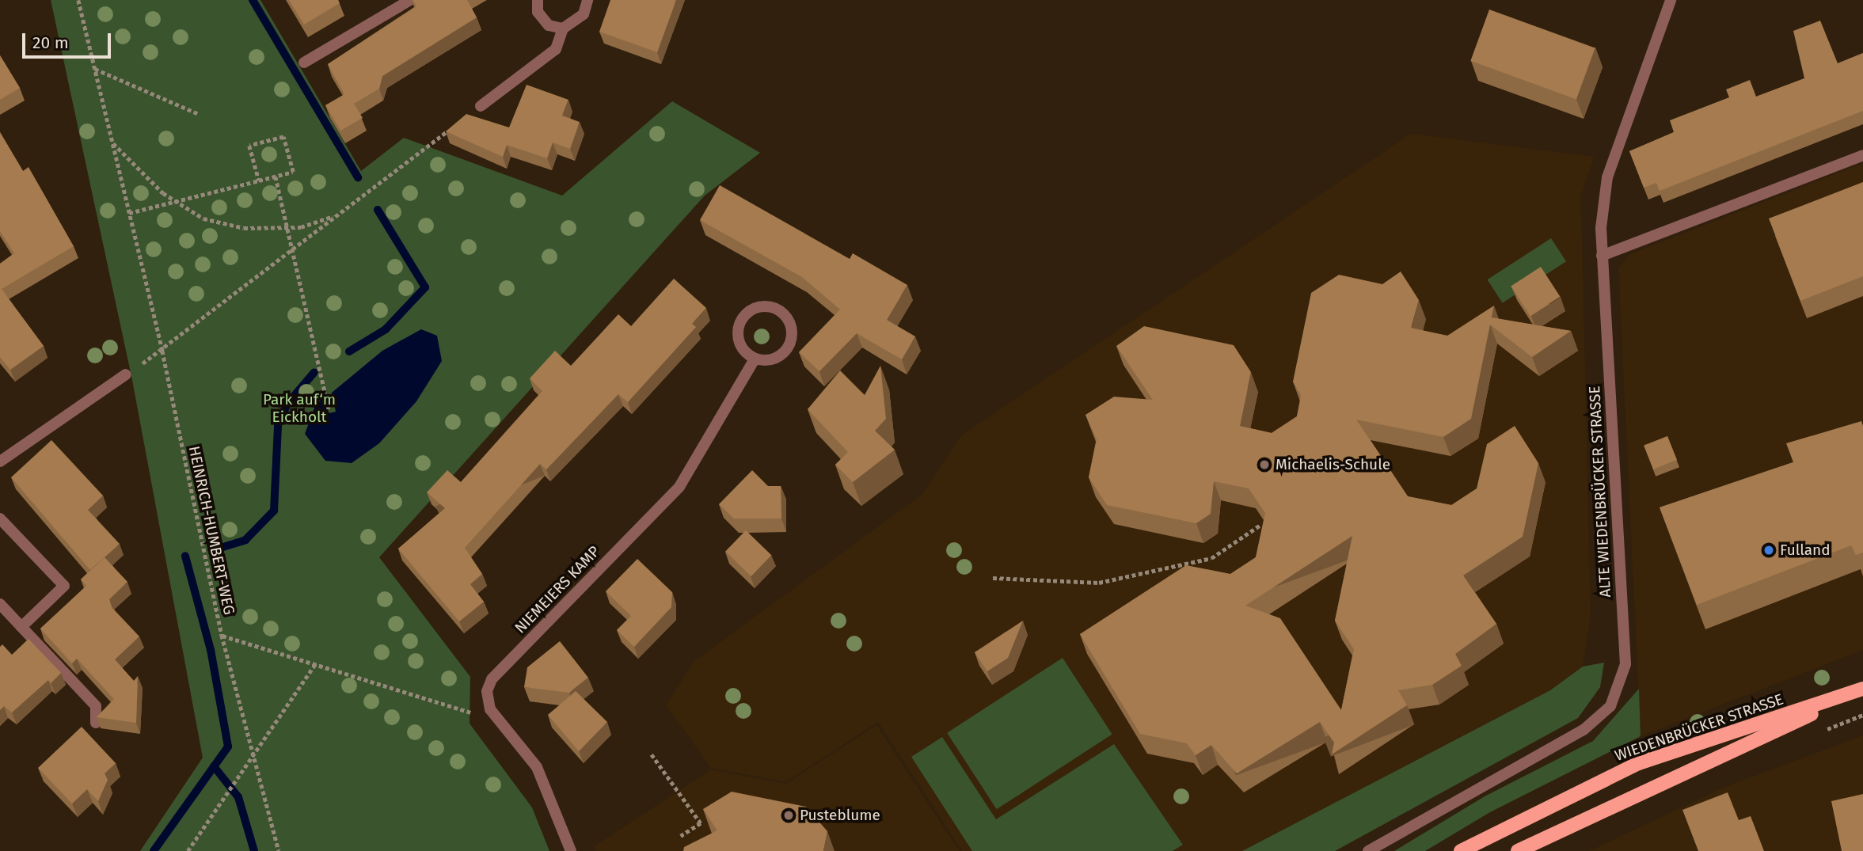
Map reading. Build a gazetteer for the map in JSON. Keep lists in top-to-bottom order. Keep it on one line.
{"streets":{"main road":["WIEDENBRÜCKER STRASSE"],"street":["ALTE WIEDENBRÜCKER STRASSE","NIEMEIERS KAMP"],"path":["HEINRICH-HUMBERT-WEG"]},"parks":["Park auf‘m Eickholt"],"places":["Michaelis-Schule","Fulland","Pusteblume"],"scale_bar":"20 m"}
